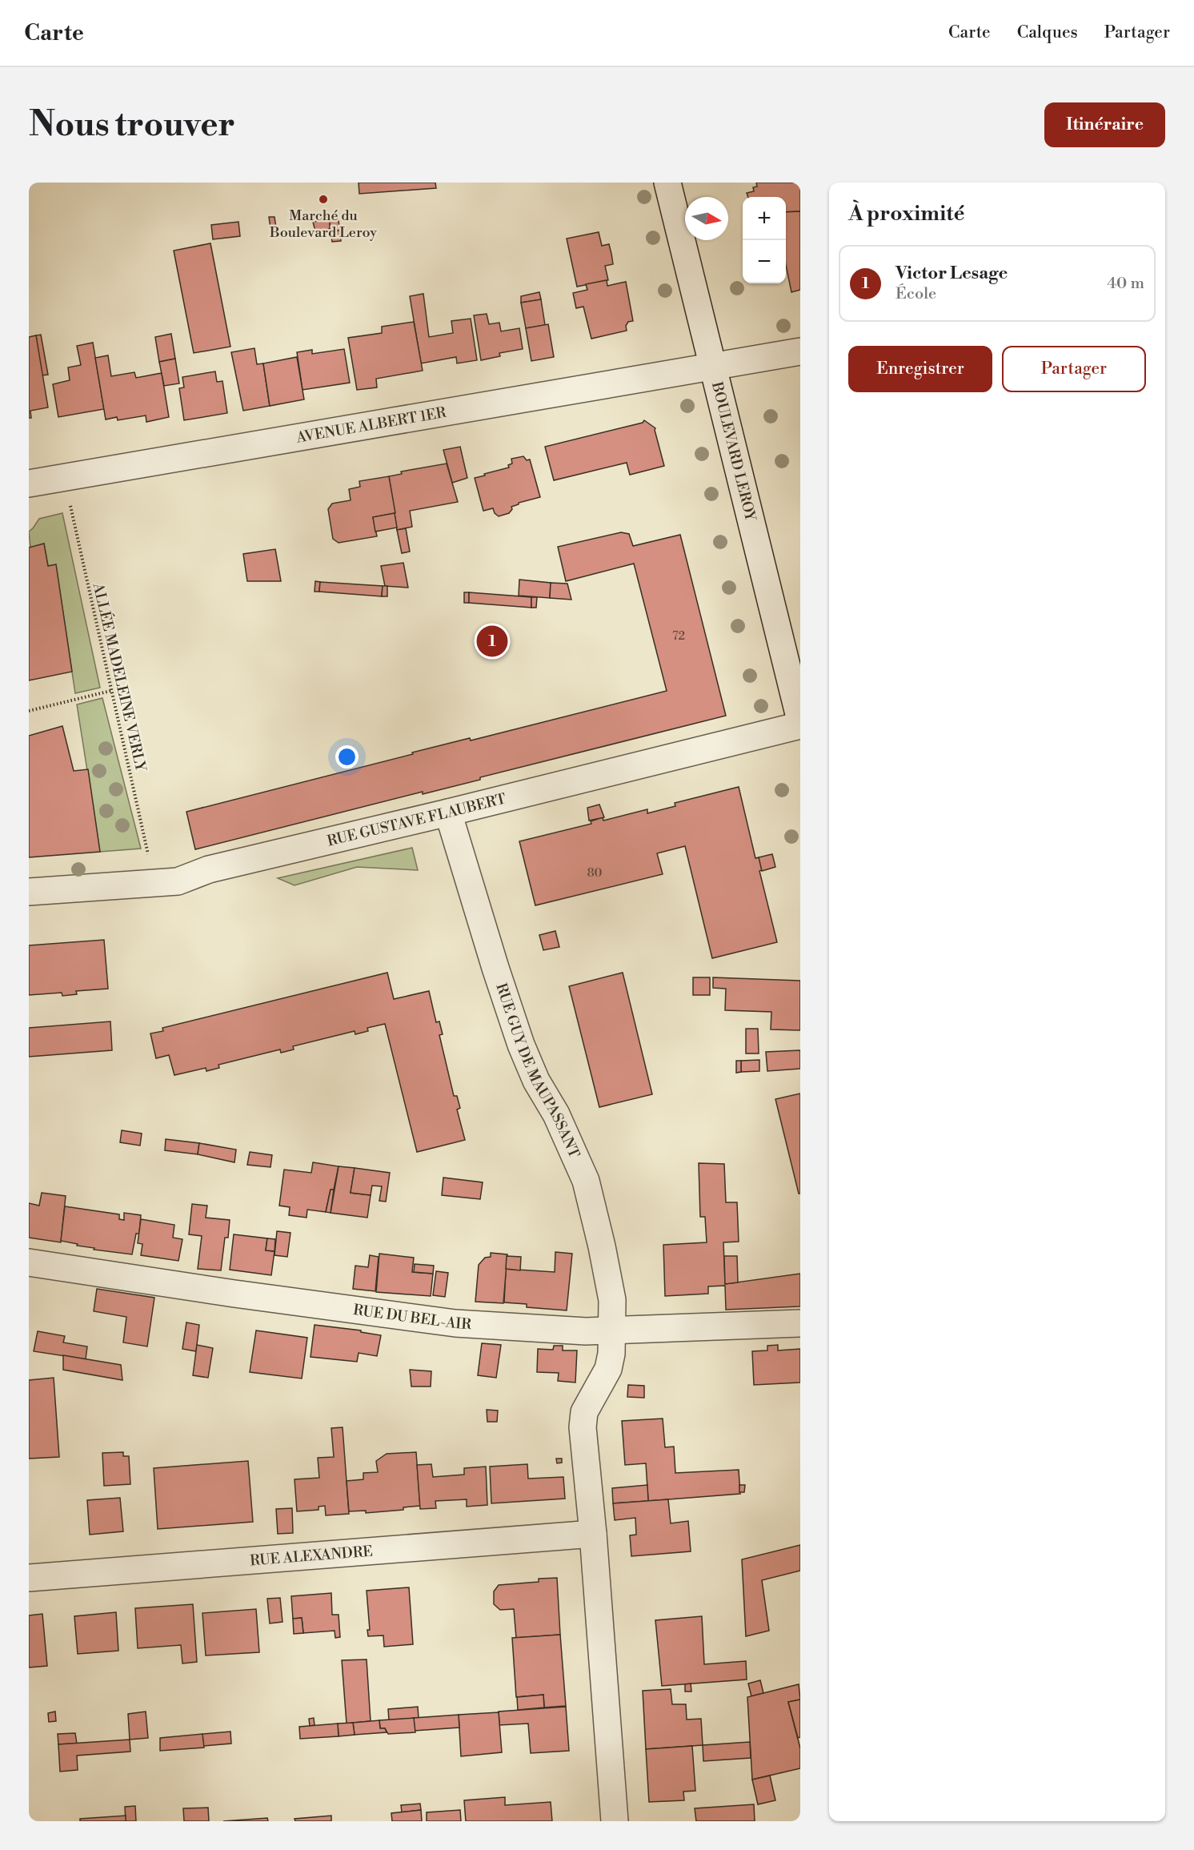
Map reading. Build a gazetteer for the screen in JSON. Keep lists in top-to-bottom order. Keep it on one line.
{"streets":{"street":["AVENUE ALBERT 1ER","BOULEVARD LEROY","RUE GUSTAVE FLAUBERT","RUE GUY DE MAUPASSANT","RUE DU BEL-AIR","RUE ALEXANDRE"],"path":["ALLÉE MADELEINE VERLY"]},"crossings":[["AVENUE ALBERT 1ER","BOULEVARD LEROY"],["RUE GUSTAVE FLAUBERT","RUE GUY DE MAUPASSANT"],["RUE GUY DE MAUPASSANT","RUE DU BEL-AIR"]],"places":["Marché du Boulevard Leroy"],"house_numbers":["72","80"],"north":"right","page":{"header":"Carte","nav":["Carte","Calques","Partager"],"buttons":["Itinéraire",["Enregistrer","Partager"]],"title":"Nous trouver","heading":"À proximité","map_buttons":["+","−"],"list":[{"mark":"1","name":"Victor Lesage","note":"École","value":"40 m"}],"pins":"1"}}
